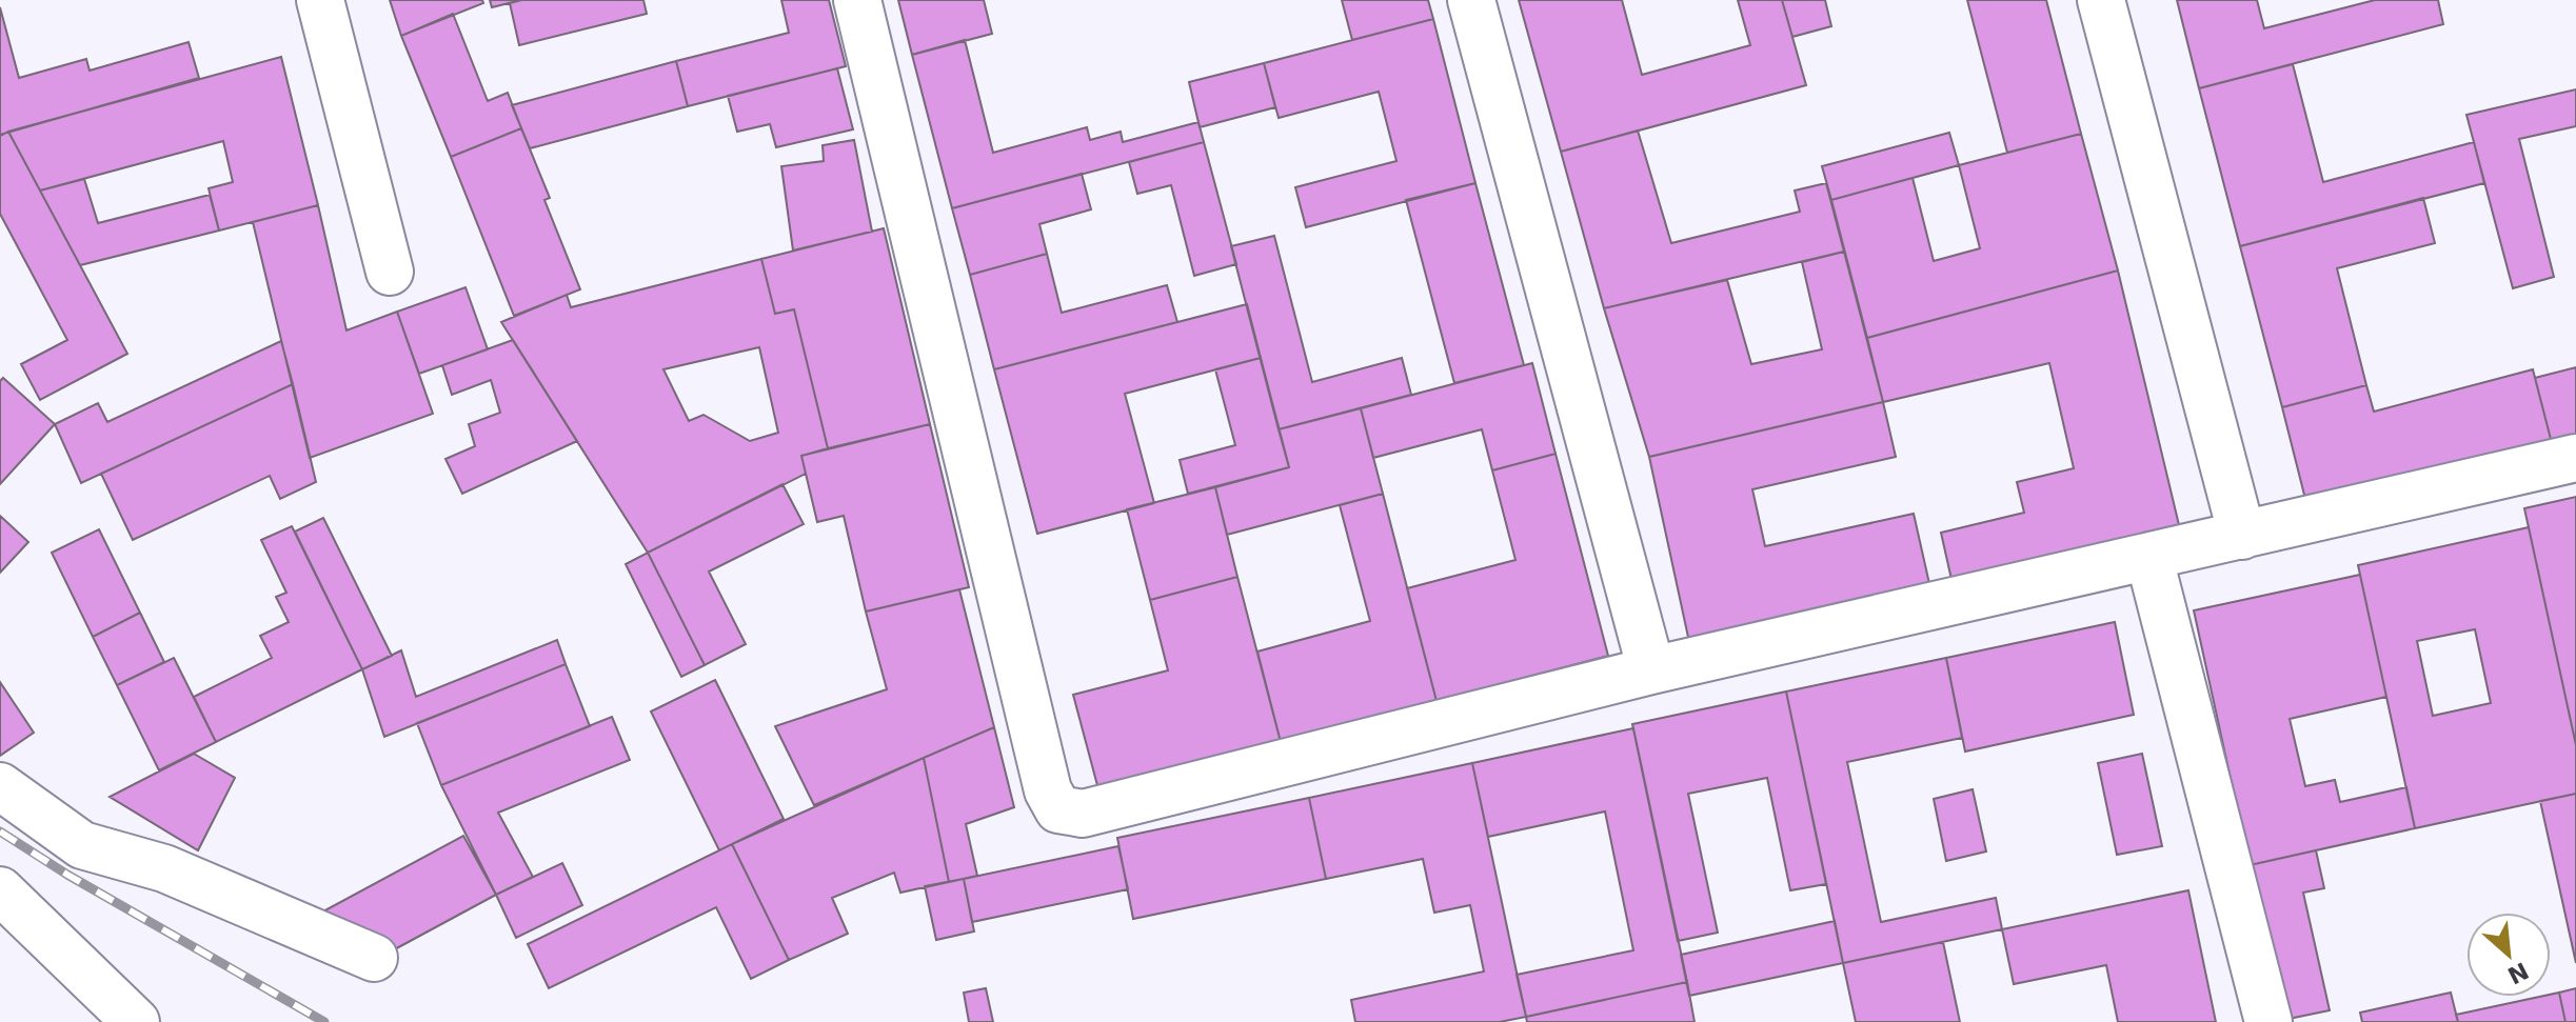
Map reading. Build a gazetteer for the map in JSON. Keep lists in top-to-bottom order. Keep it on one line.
{"north":"bottom right"}
